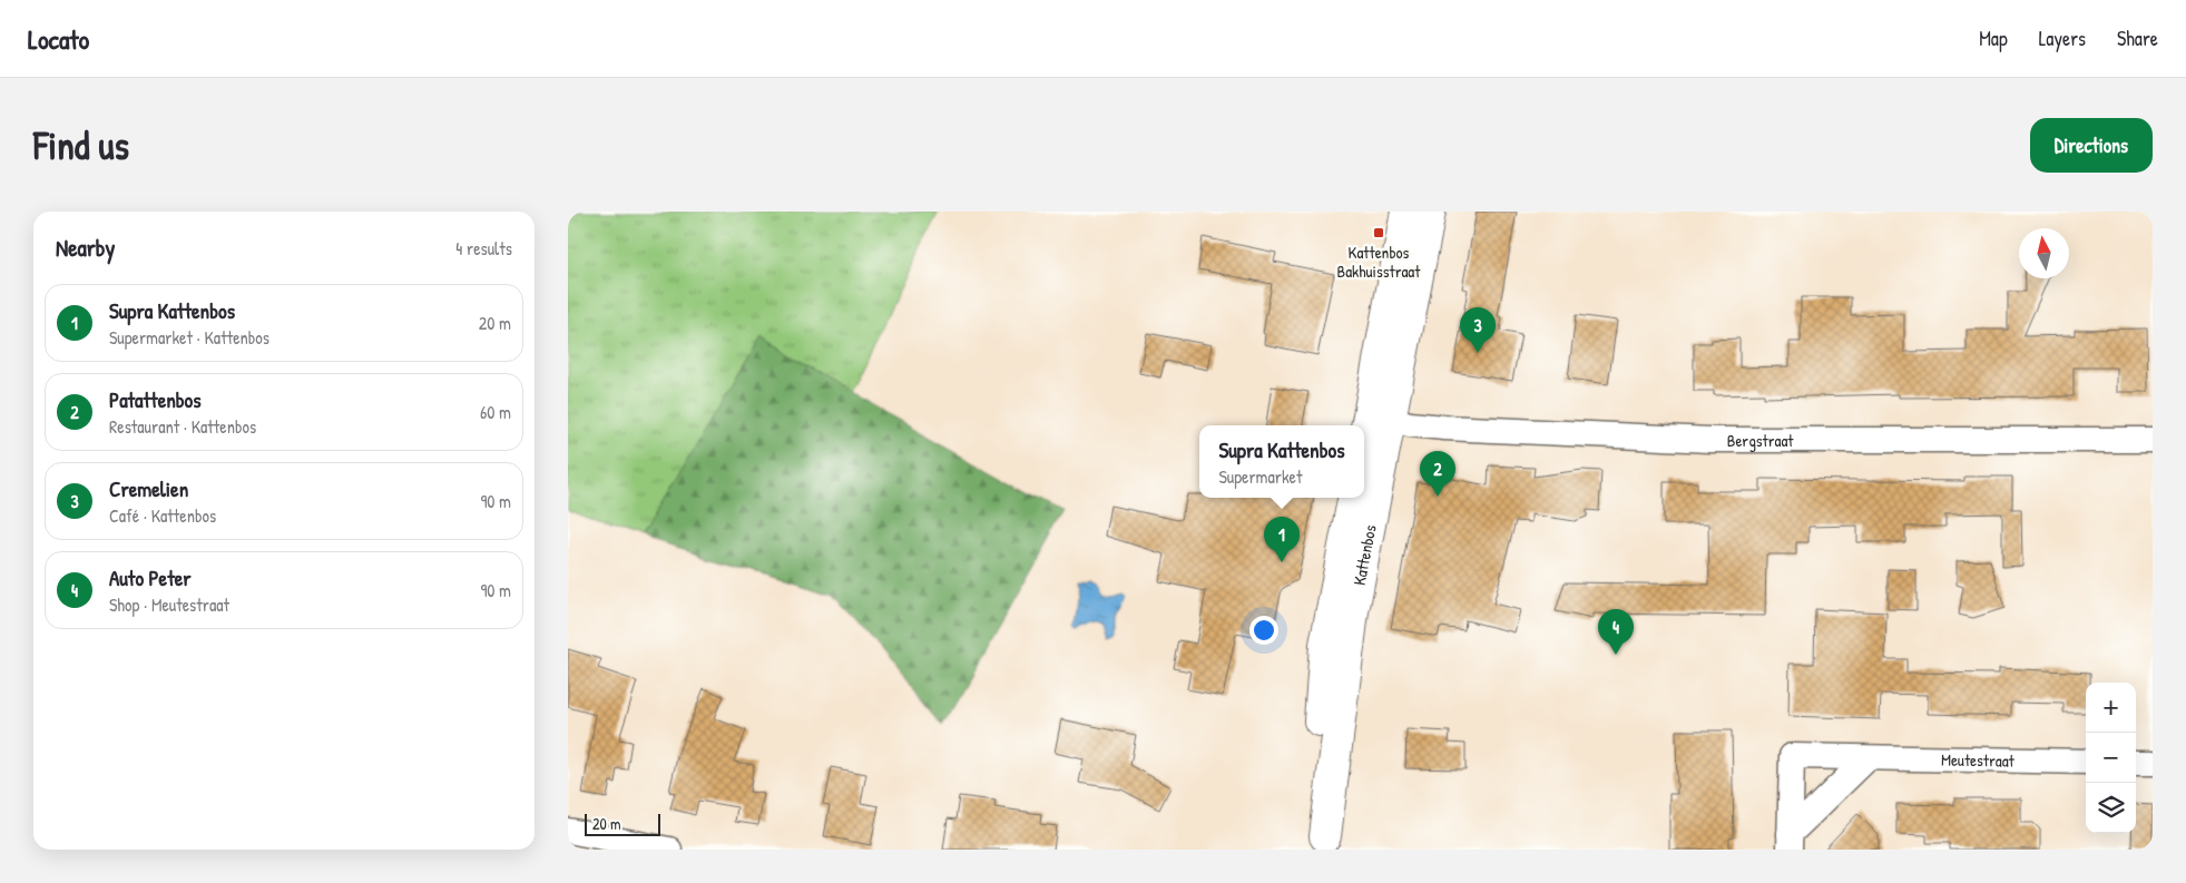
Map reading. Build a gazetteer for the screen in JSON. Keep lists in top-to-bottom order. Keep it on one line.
{"streets":{"main road":["Kattenbos"],"street":["Bergstraat","Meutestraat"]},"crossings":[["Bergstraat","Kattenbos"]],"places":{"transit":["Kattenbos Bakhuisstraat"]},"scale_bar":"20 m","north":"top","page":{"header":"Locato","nav":["Map","Layers","Share"],"buttons":"Directions","title":"Find us","heading":["Nearby","4 results"],"list":[{"mark":"1","name":"Supra Kattenbos","note":"Supermarket · Kattenbos","value":"20 m"},{"mark":"2","name":"Patattenbos","note":"Restaurant · Kattenbos","value":"60 m"},{"mark":"3","name":"Cremelien","note":"Café · Kattenbos","value":"90 m"},{"mark":"4","name":"Auto Peter","note":"Shop · Meutestraat","value":"90 m"}],"pins":["3","2","1","4"],"popup":["Supra Kattenbos","Supermarket"],"map_buttons":["+","−"],"scale":"20 m"}}
